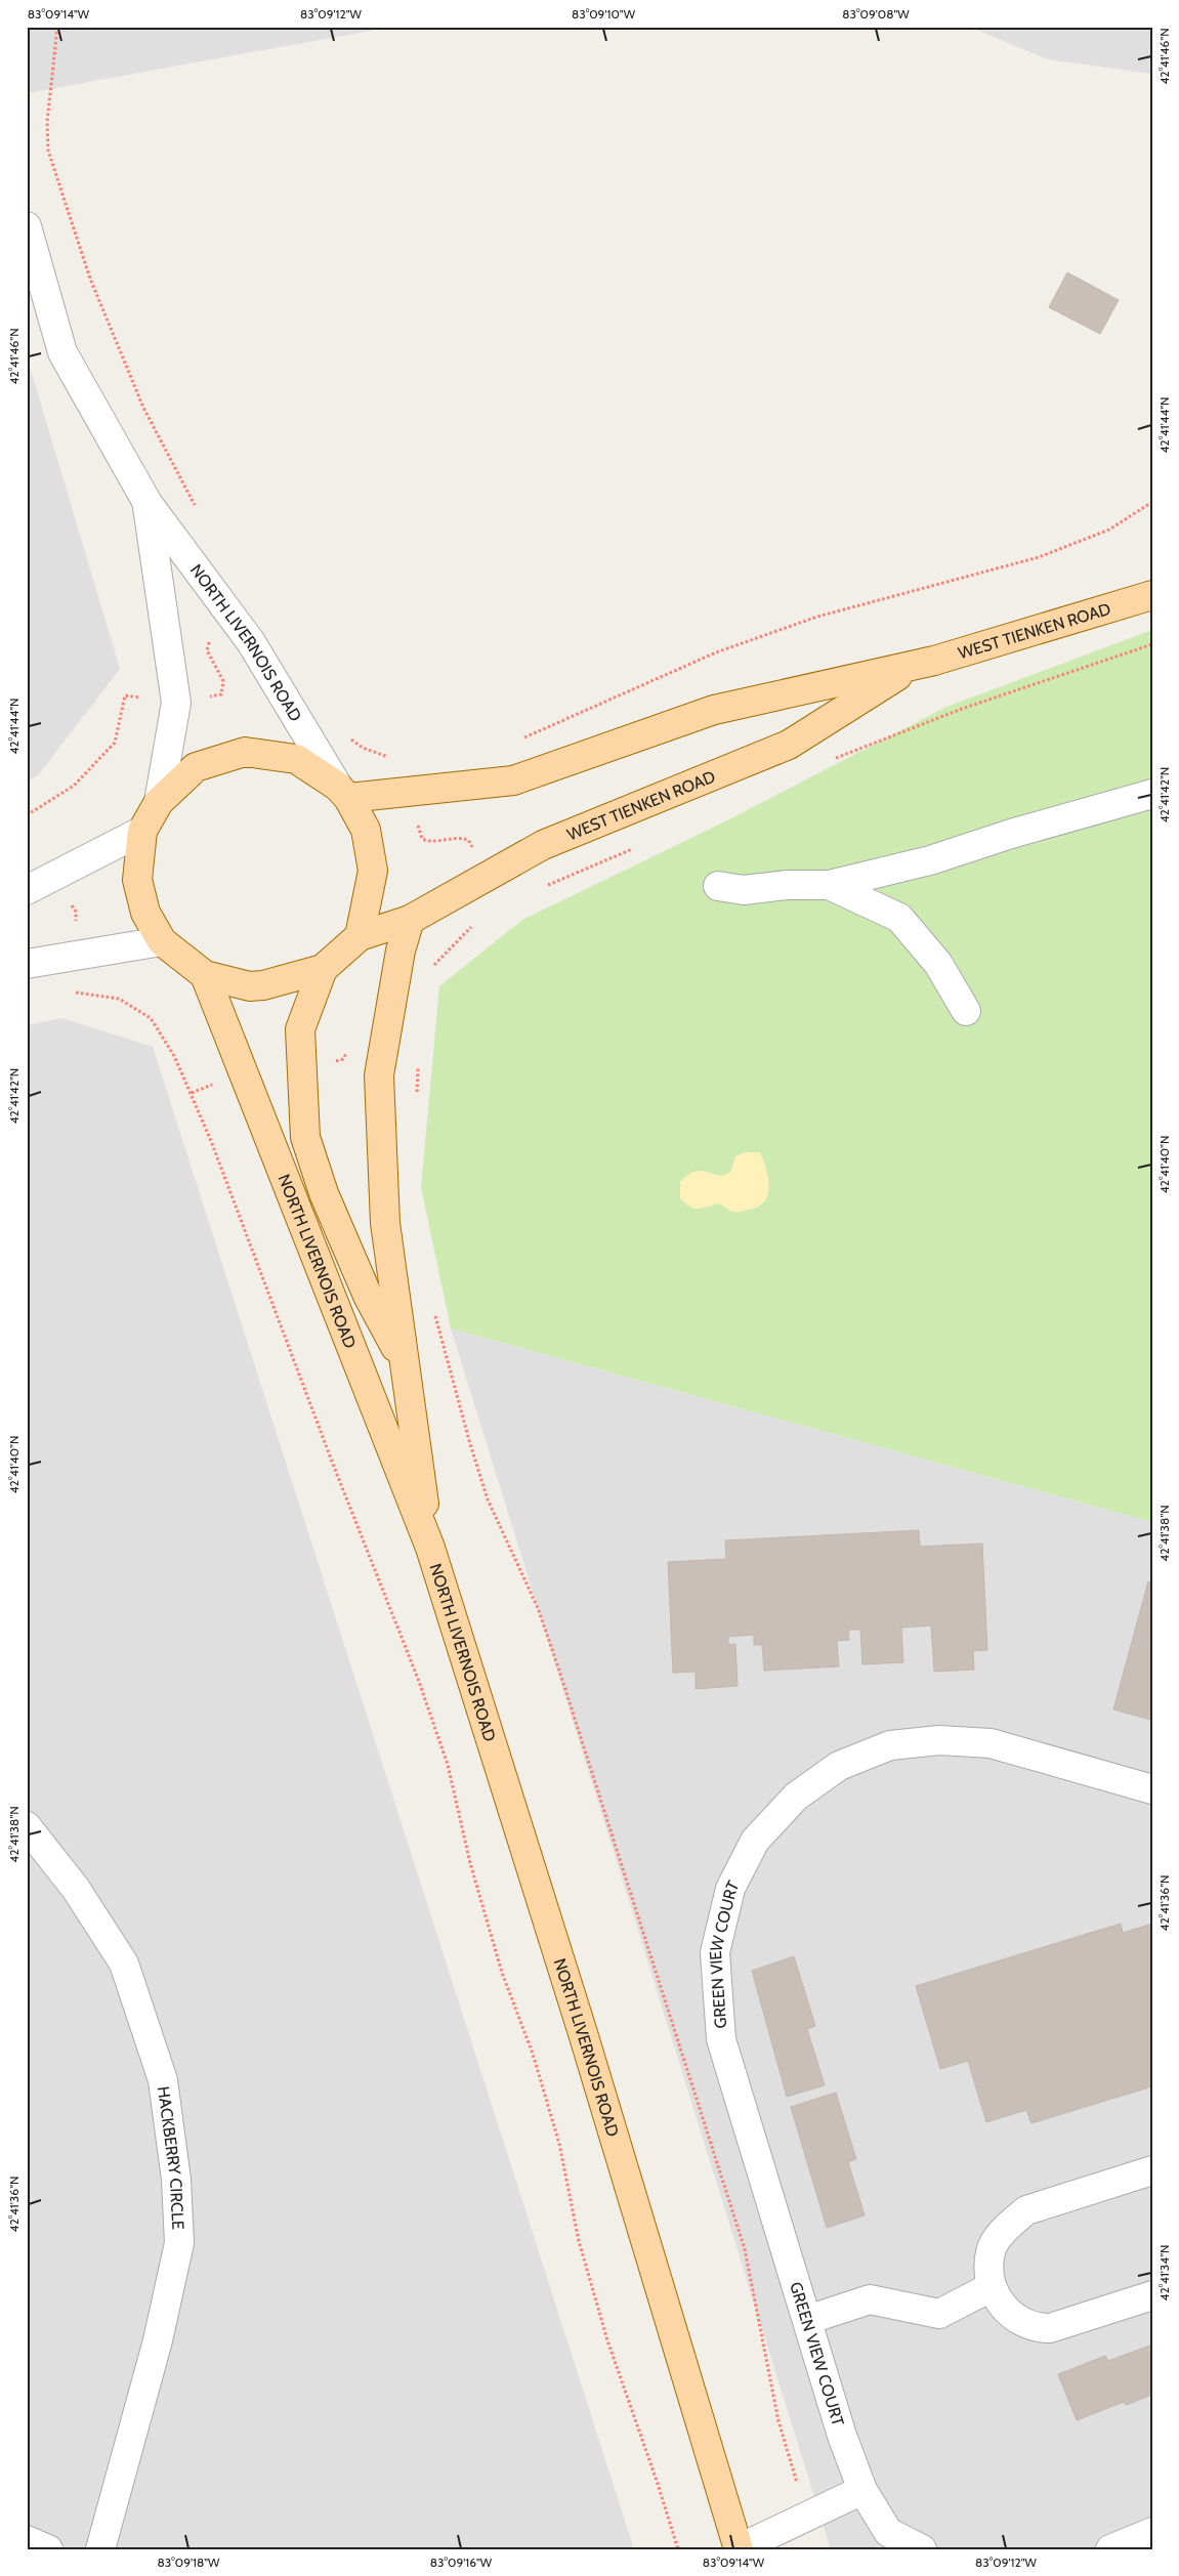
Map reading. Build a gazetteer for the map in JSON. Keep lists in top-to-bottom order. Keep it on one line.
{"streets":{"main road":["WEST TIENKEN ROAD","NORTH LIVERNOIS ROAD"],"street":["GREEN VIEW COURT","HACKBERRY CIRCLE"]},"crossings":[["WEST TIENKEN ROAD","NORTH LIVERNOIS ROAD"]],"coordinates":["83°09'14\"W","83°09'12\"W","83°09'10\"W","83°09'08\"W","42°41'46\"N","42°41'44\"N","42°41'42\"N","42°41'40\"N","42°41'38\"N","42°41'36\"N","42°41'34\"N","83°09'18\"W","83°09'16\"W"]}
